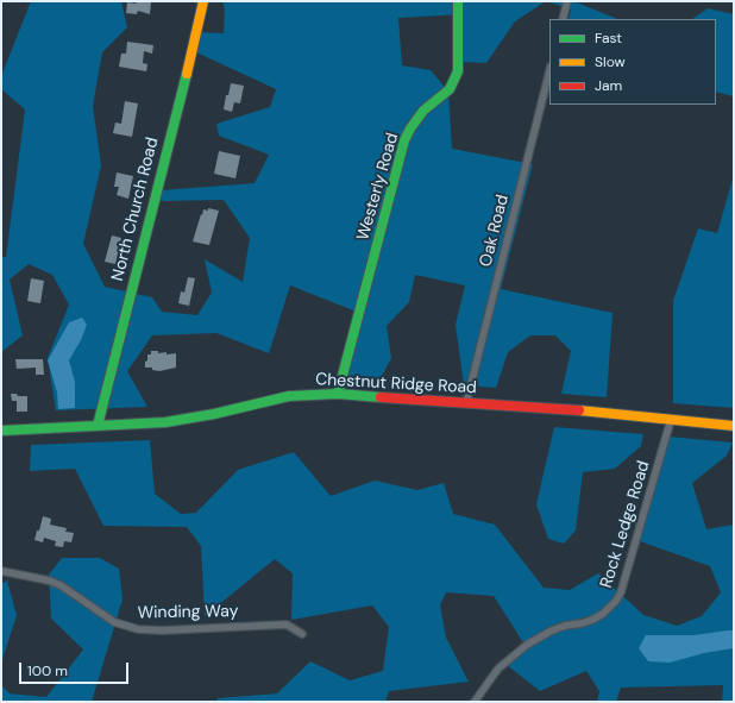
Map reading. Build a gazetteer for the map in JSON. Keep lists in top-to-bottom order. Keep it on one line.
{"streets":{"street":["Westerly Road","North Church Road","Oak Road","Chestnut Ridge Road","Rock Ledge Road","Winding Way"]},"crossings":[["Westerly Road","Chestnut Ridge Road"],["North Church Road","Chestnut Ridge Road"],["Oak Road","Chestnut Ridge Road"],["Chestnut Ridge Road","Rock Ledge Road"]],"legend":["Fast","Slow","Jam"],"scale_bar":"100 m"}
